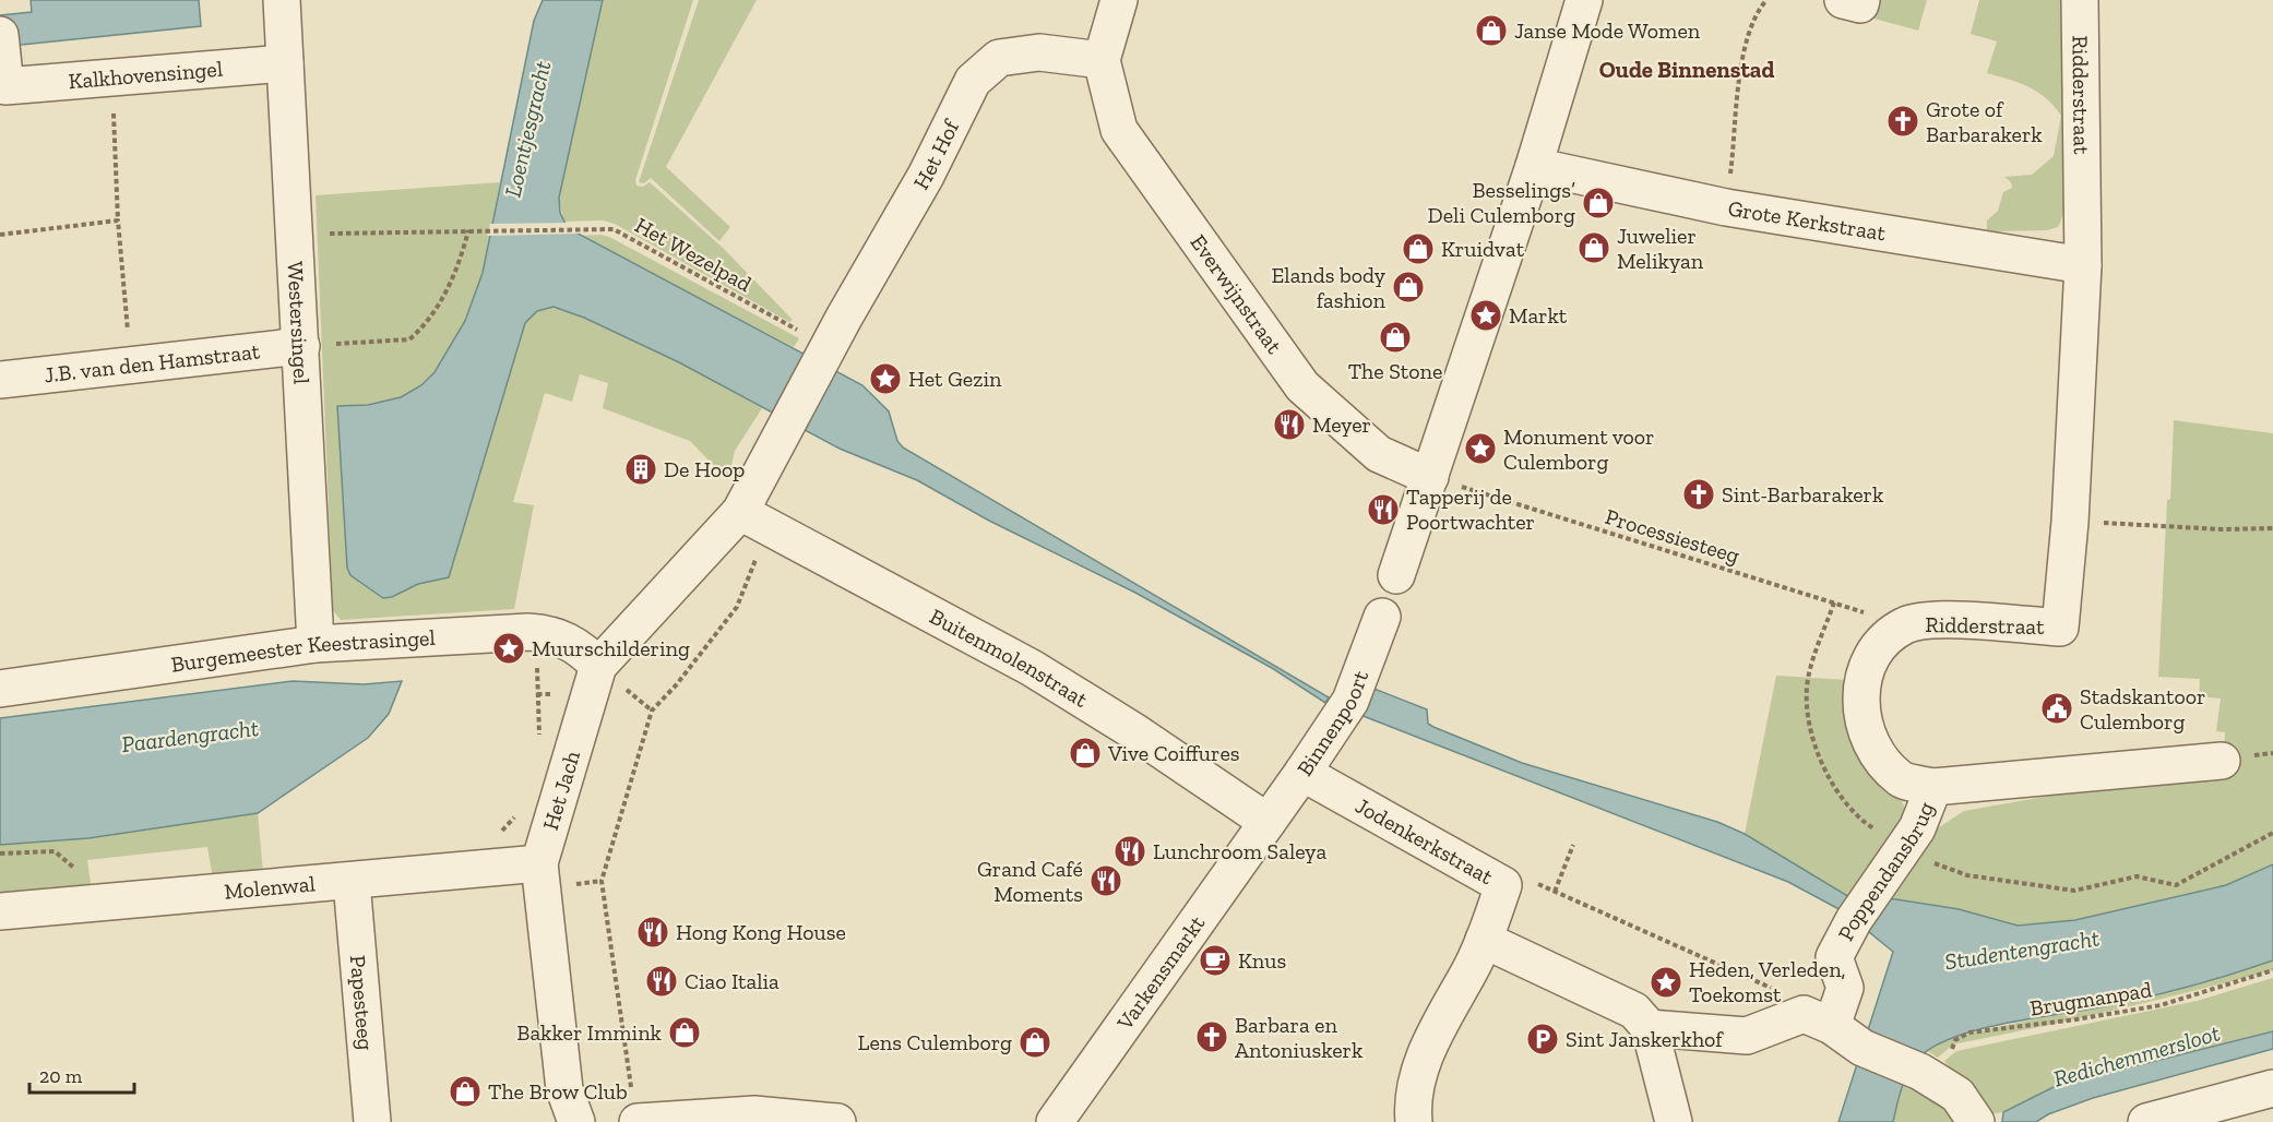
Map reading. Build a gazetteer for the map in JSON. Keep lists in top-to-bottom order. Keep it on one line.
{"streets":{"street":["Kalkhovensingel","Ridderstraat","Het Hof","Grote Kerkstraat","Everwijnstraat","Westersingel","J.B. van den Hamstraat","Burgemeester Keestrasingel","Buitenmolenstraat","Binnenpoort","Het Jach","Jodenkerkstraat","Poppendansbrug","Molenwal","Varkensmarkt","Papesteeg"],"path":["Het Wezelpad","Processiesteeg","Brugmanpad"]},"crossings":[["Kalkhovensingel","Westersingel"],["Ridderstraat","Grote Kerkstraat"],["Ridderstraat","Processiesteeg"],["Ridderstraat","Poppendansbrug"],["Het Hof","Het Wezelpad"],["Het Hof","Everwijnstraat"],["Het Hof","Het Jach"],["Het Wezelpad","Westersingel"],["Everwijnstraat","Processiesteeg"],["Westersingel","J.B. van den Hamstraat"],["Westersingel","Burgemeester Keestrasingel"],["Burgemeester Keestrasingel","Het Jach"],["Buitenmolenstraat","Binnenpoort"],["Buitenmolenstraat","Het Jach"],["Buitenmolenstraat","Varkensmarkt"],["Binnenpoort","Jodenkerkstraat"],["Binnenpoort","Varkensmarkt"],["Het Jach","Molenwal"],["Jodenkerkstraat","Poppendansbrug"],["Molenwal","Papesteeg"]],"districts":["Oude Binnenstad"],"water":["Loentjesgracht","Paardengracht","Studentengracht","Redichemmersloot"],"places":{"shop":["Janse Mode Women","Besselings’ Deli Culemborg","Juwelier Melikyan","Kruidvat","Elands body fashion","The Stone","Vive Coiffures","Bakker Immink","Lens Culemborg","The Brow Club"],"church":["Grote of Barbarakerk","Sint-Barbarakerk","Barbara en Antoniuskerk"],"place":["Markt","Het Gezin","Monument voor Culemborg","Muurschildering","Heden, Verleden, Toekomst"],"restaurant":["Meyer","Tapperij de Poortwachter","Lunchroom Saleya","Grand Café Moments","Hong Kong House","Ciao Italia"],"building":["De Hoop"],"public building":["Stadskantoor Culemborg"],"cafe":["Knus"],"parking":["Sint Janskerkhof"]},"scale_bar":"20 m"}
